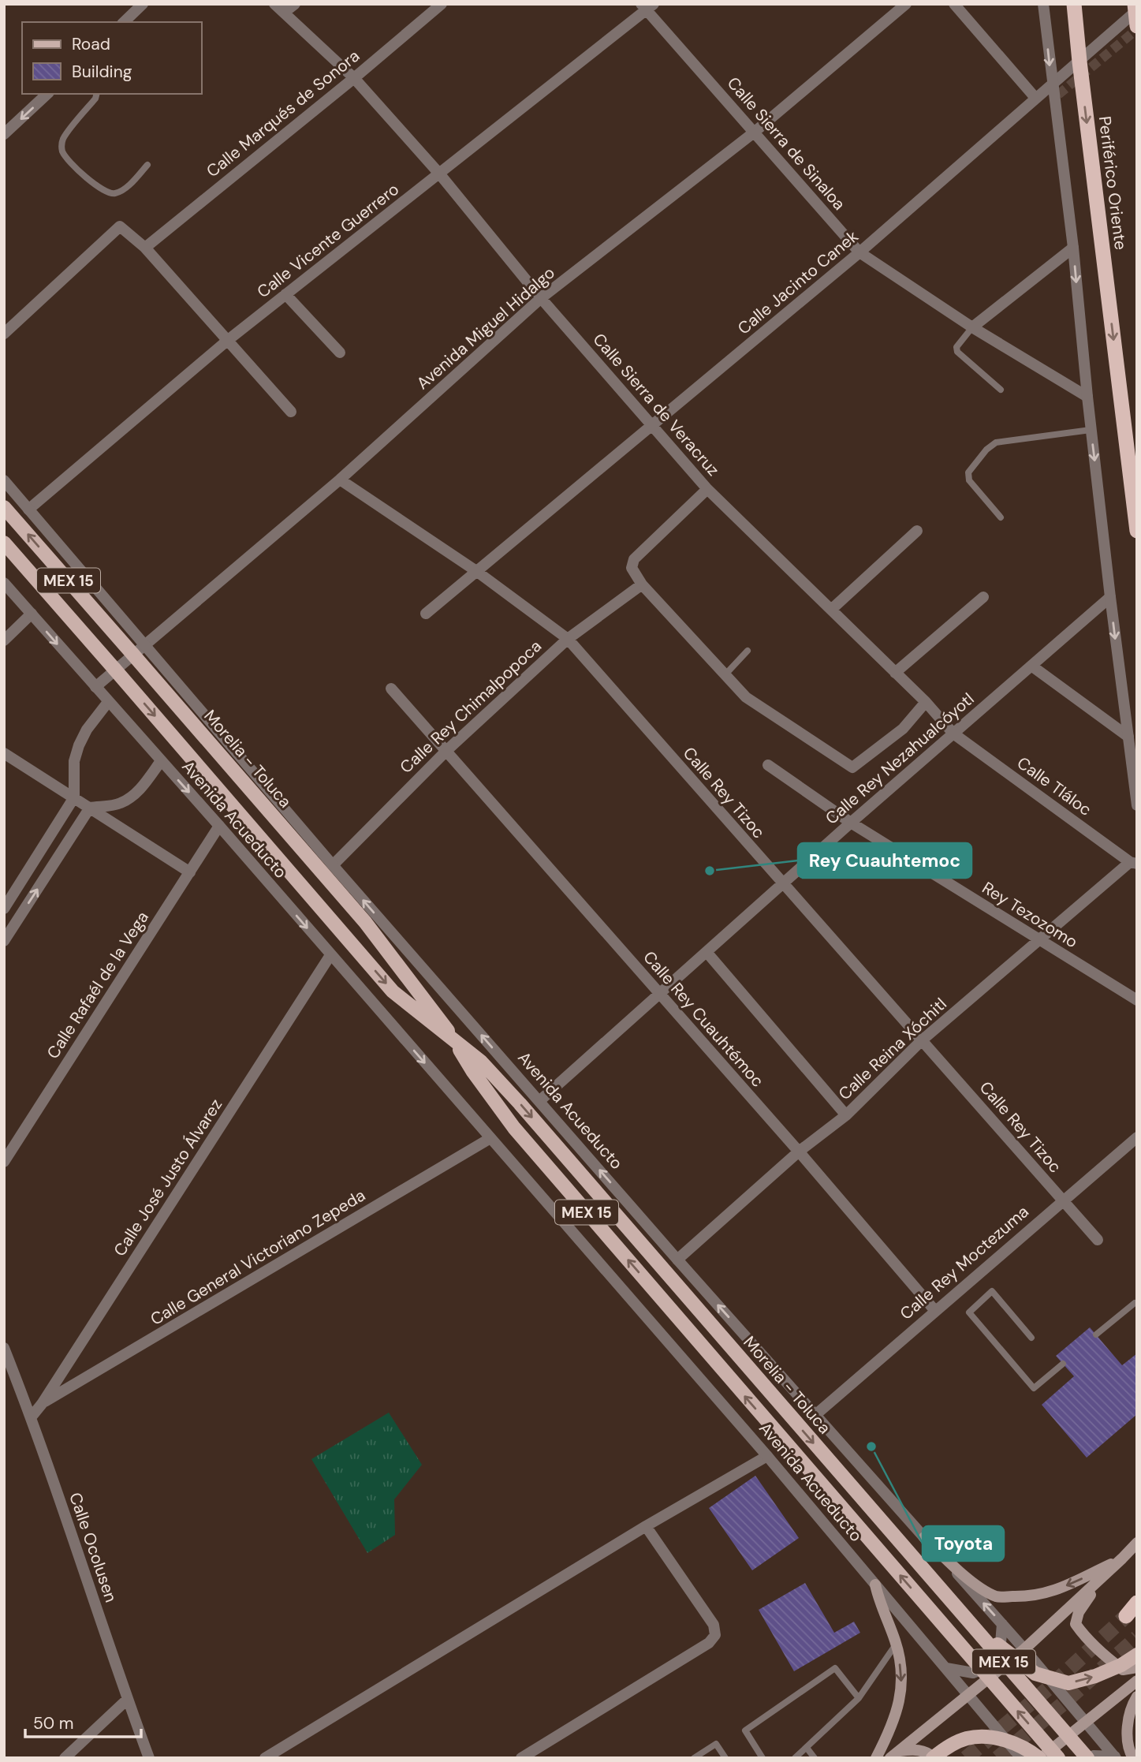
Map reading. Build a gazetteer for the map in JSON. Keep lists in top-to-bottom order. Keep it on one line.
{"streets":{"highway":["Periférico Oriente"],"main road":["MEX 15","Morelia - Toluca"],"street":["Calle Marqués de Sonora","Calle Sierra de Sinaloa","Calle Vicente Guerrero","Calle Jacinto Canek","Avenida Miguel Hidalgo","Calle Sierra de Veracruz","Calle Rey Chimalpopoca","Calle Rey Nezahualcóyotl","Calle Tláloc","Calle Rey Tizoc","Avenida Acueducto","Rey Tezozomo","Calle Rafaél de la Vega","Calle Rey Cuauhtémoc","Calle Reina Xóchitl","Calle José Justo Álvarez","Calle General Victoriano Zepeda","Calle Rey Moctezuma","Calle Ocolusen"]},"crossings":[["Calle Marqués de Sonora","Calle Sierra de Veracruz"],["Calle Sierra de Sinaloa","Calle Vicente Guerrero"],["Calle Sierra de Sinaloa","Calle Jacinto Canek"],["Calle Sierra de Sinaloa","Avenida Miguel Hidalgo"],["Periférico Oriente","Calle Jacinto Canek"],["Calle Vicente Guerrero","Calle Sierra de Veracruz"],["Calle Vicente Guerrero","Avenida Acueducto"],["Calle Jacinto Canek","Calle Sierra de Veracruz"],["Calle Jacinto Canek","Calle Rey Tizoc"],["Avenida Miguel Hidalgo","Calle Sierra de Veracruz"],["Avenida Miguel Hidalgo","Morelia - Toluca"],["Avenida Miguel Hidalgo","Calle Rey Tizoc"],["Avenida Miguel Hidalgo","Avenida Acueducto"],["Calle Sierra de Veracruz","Calle Rey Nezahualcóyotl"],["Calle Sierra de Veracruz","Calle Tláloc"],["Calle Rey Chimalpopoca","Calle Rey Tizoc"],["Calle Rey Chimalpopoca","Avenida Acueducto"],["Calle Rey Chimalpopoca","Calle Rey Cuauhtémoc"],["Morelia - Toluca","Avenida Acueducto"],["Calle Rey Nezahualcóyotl","Calle Tláloc"],["Calle Rey Nezahualcóyotl","Calle Rey Tizoc"],["Calle Rey Nezahualcóyotl","Avenida Acueducto"],["Calle Rey Nezahualcóyotl","Rey Tezozomo"],["Calle Rey Nezahualcóyotl","Calle Rey Cuauhtémoc"],["Calle Tláloc","Calle Reina Xóchitl"],["Calle Rey Tizoc","Calle Reina Xóchitl"],["Calle Rey Tizoc","Calle Rey Moctezuma"],["Avenida Acueducto","Calle Rafaél de la Vega"],["Avenida Acueducto","Calle Reina Xóchitl"],["Avenida Acueducto","Calle José Justo Álvarez"],["Avenida Acueducto","Calle General Victoriano Zepeda"],["Avenida Acueducto","Calle Rey Moctezuma"],["Rey Tezozomo","Calle Reina Xóchitl"],["Calle Rey Cuauhtémoc","Calle Reina Xóchitl"],["Calle Rey Cuauhtémoc","Calle Rey Moctezuma"],["Calle José Justo Álvarez","Calle General Victoriano Zepeda"],["Calle José Justo Álvarez","Calle Ocolusen"]],"one_way":["Periférico Oriente"],"places":["Rey Cuauhtemoc","Toyota"],"legend":["Road","Building"],"scale_bar":"50 m"}
